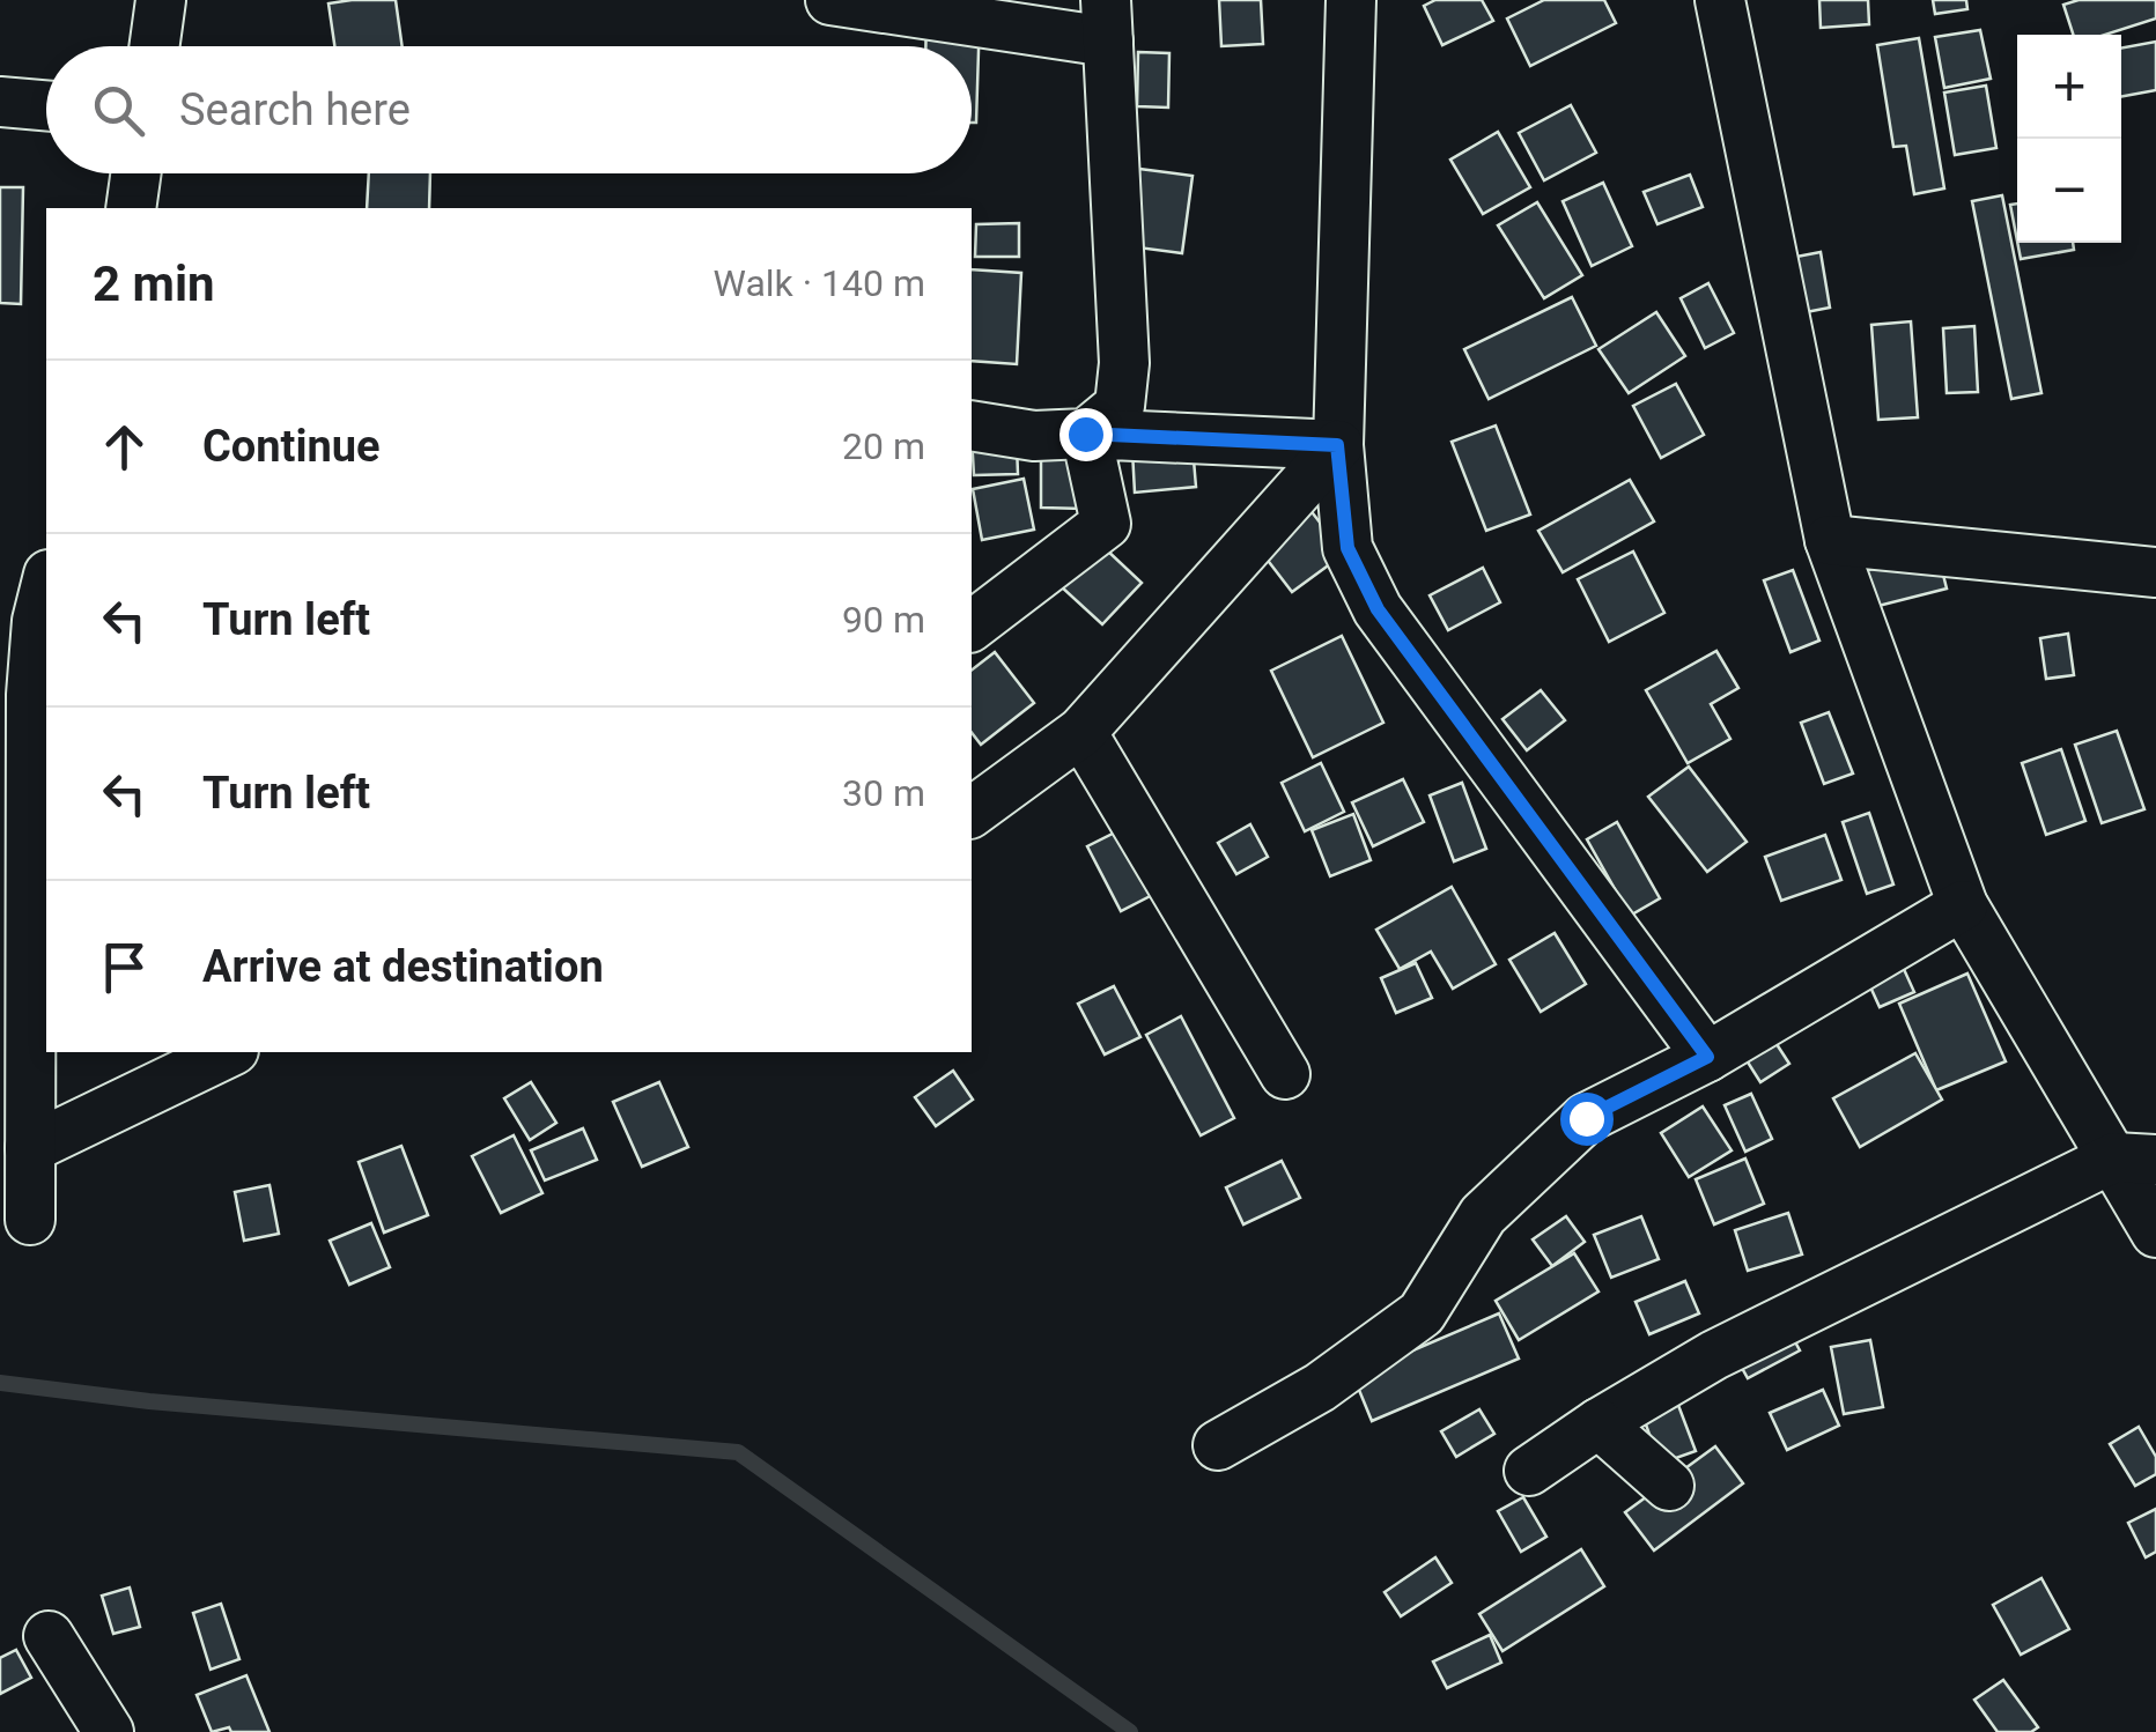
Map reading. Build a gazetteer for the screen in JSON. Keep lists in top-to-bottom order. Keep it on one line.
{"page":{"map_buttons":["+","−"],"search":"Search here","heading":["2 min","Walk · 140 m"],"list":[["Continue","20 m"],["Turn left","90 m"],["Turn left","30 m"],"Arrive at destination"]}}
